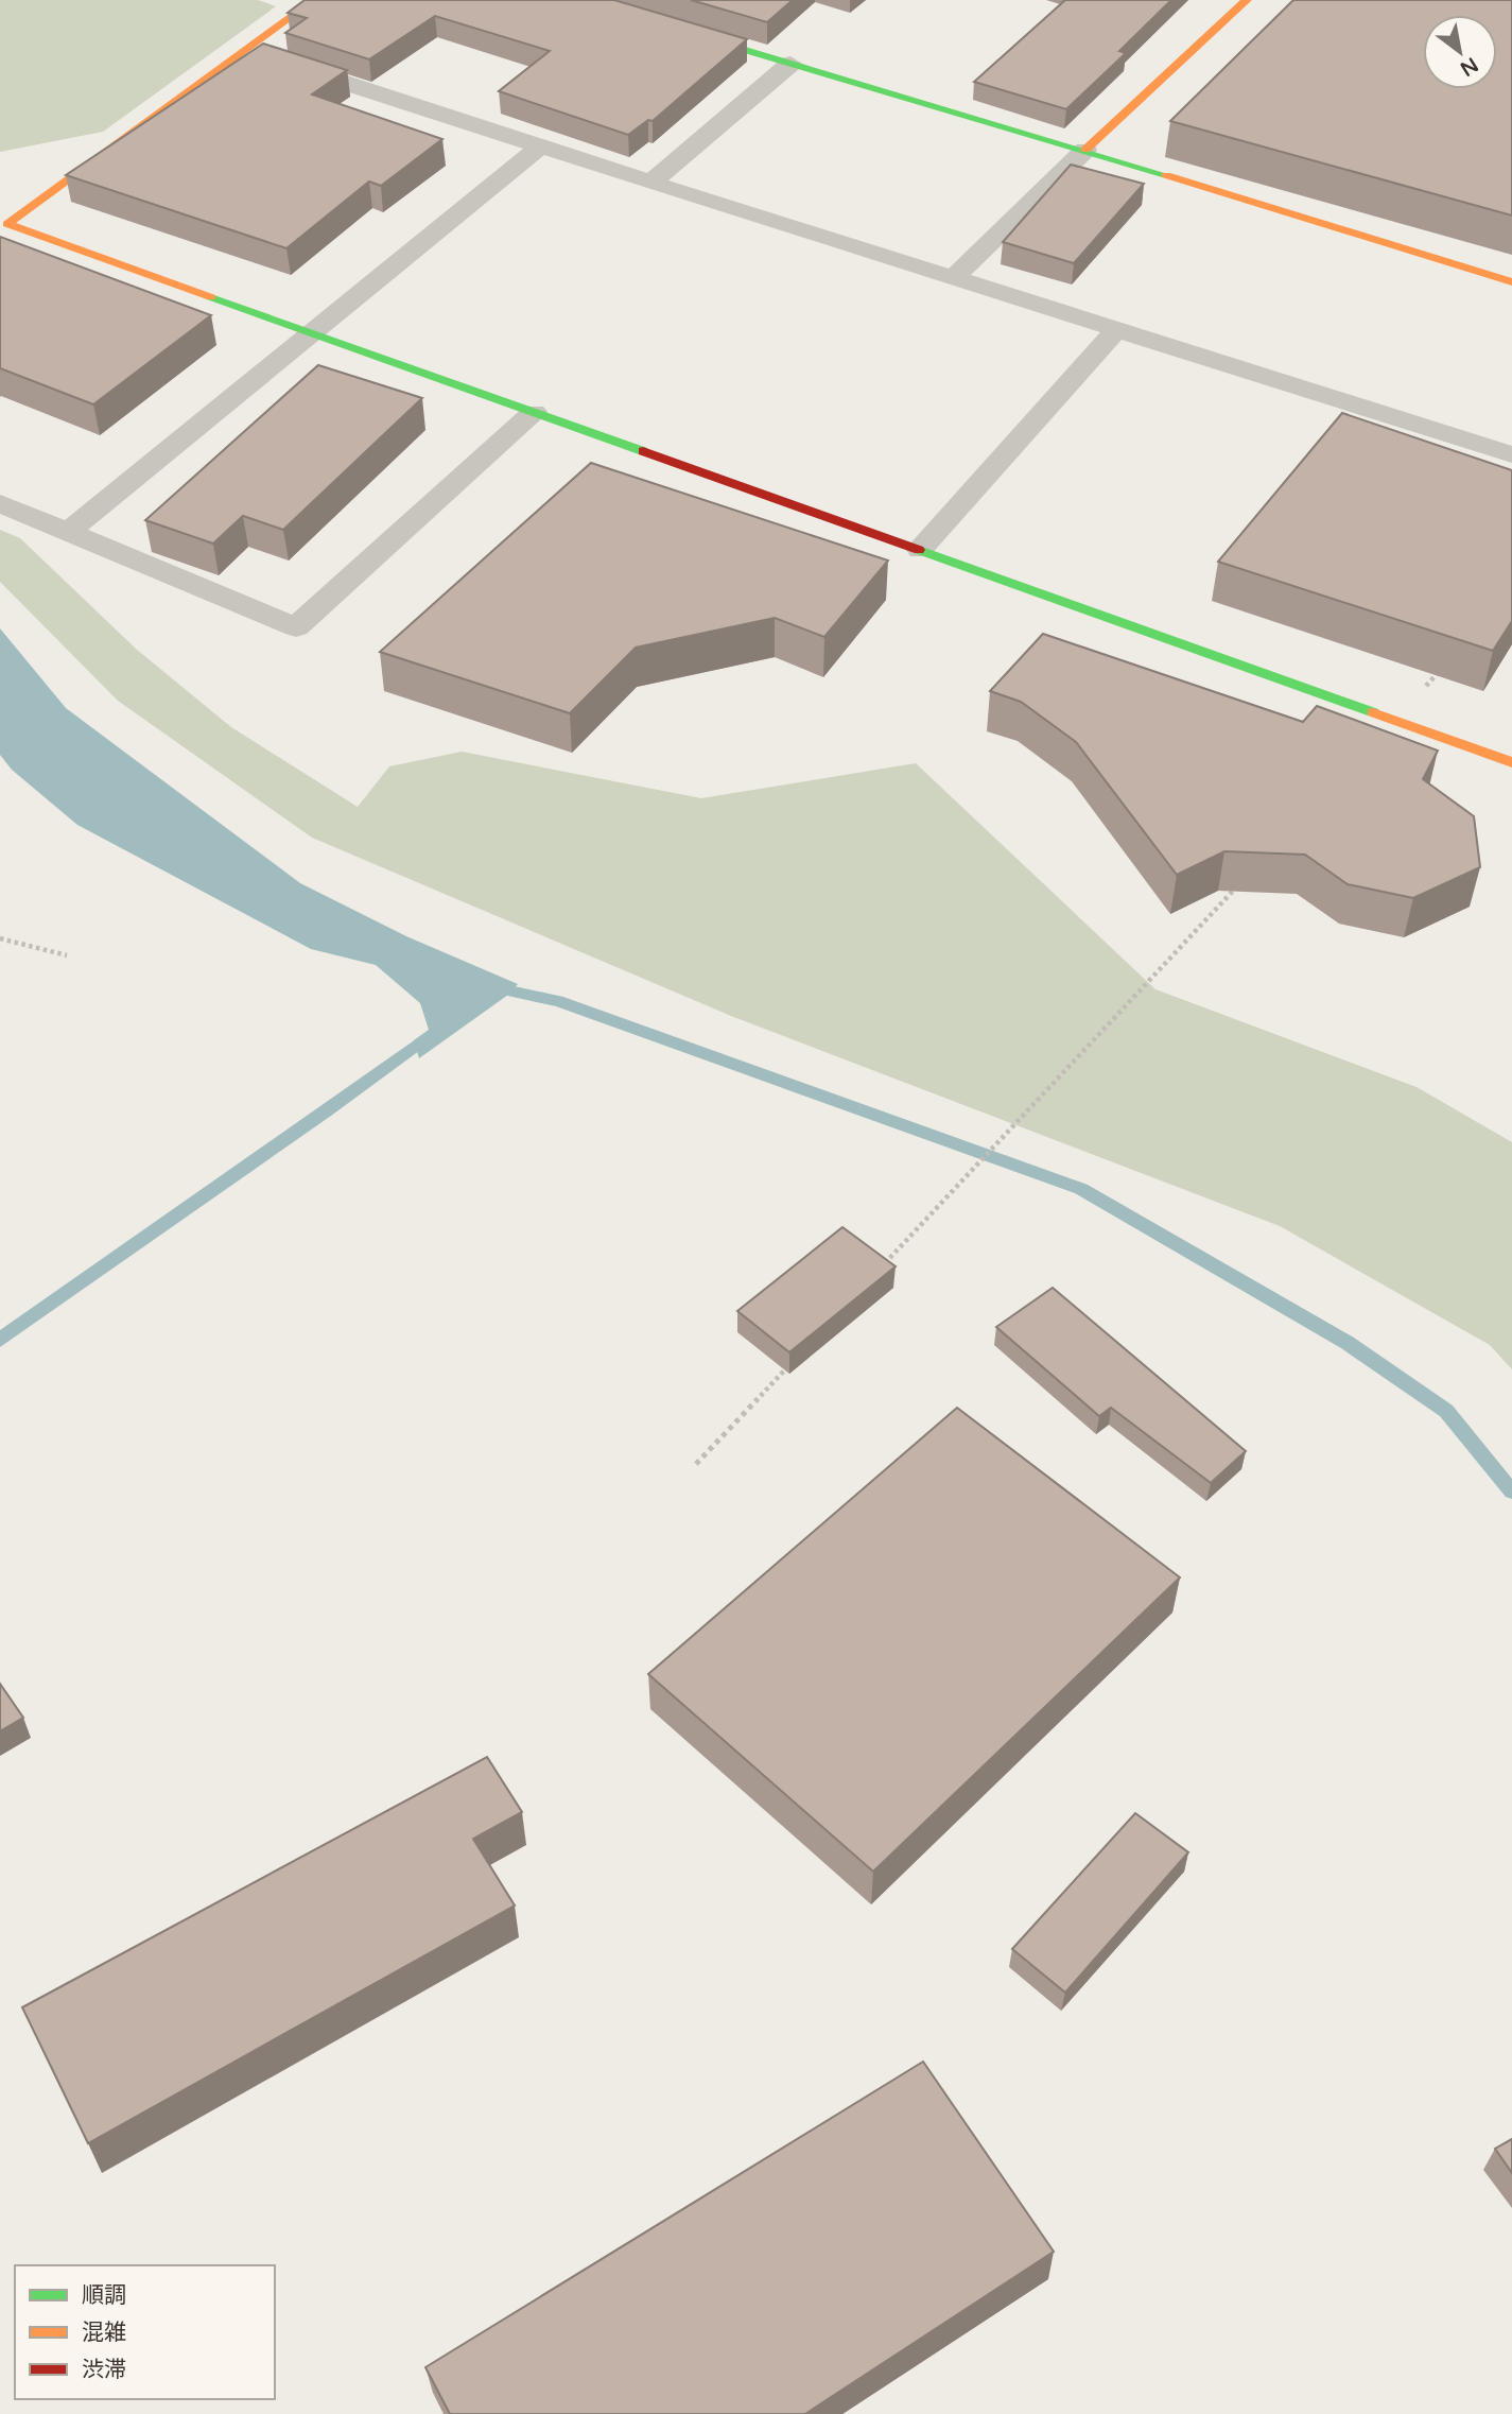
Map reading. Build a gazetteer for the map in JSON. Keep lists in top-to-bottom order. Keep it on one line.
{"legend":["順調","混雑","渋滞"],"north":"bottom right"}
